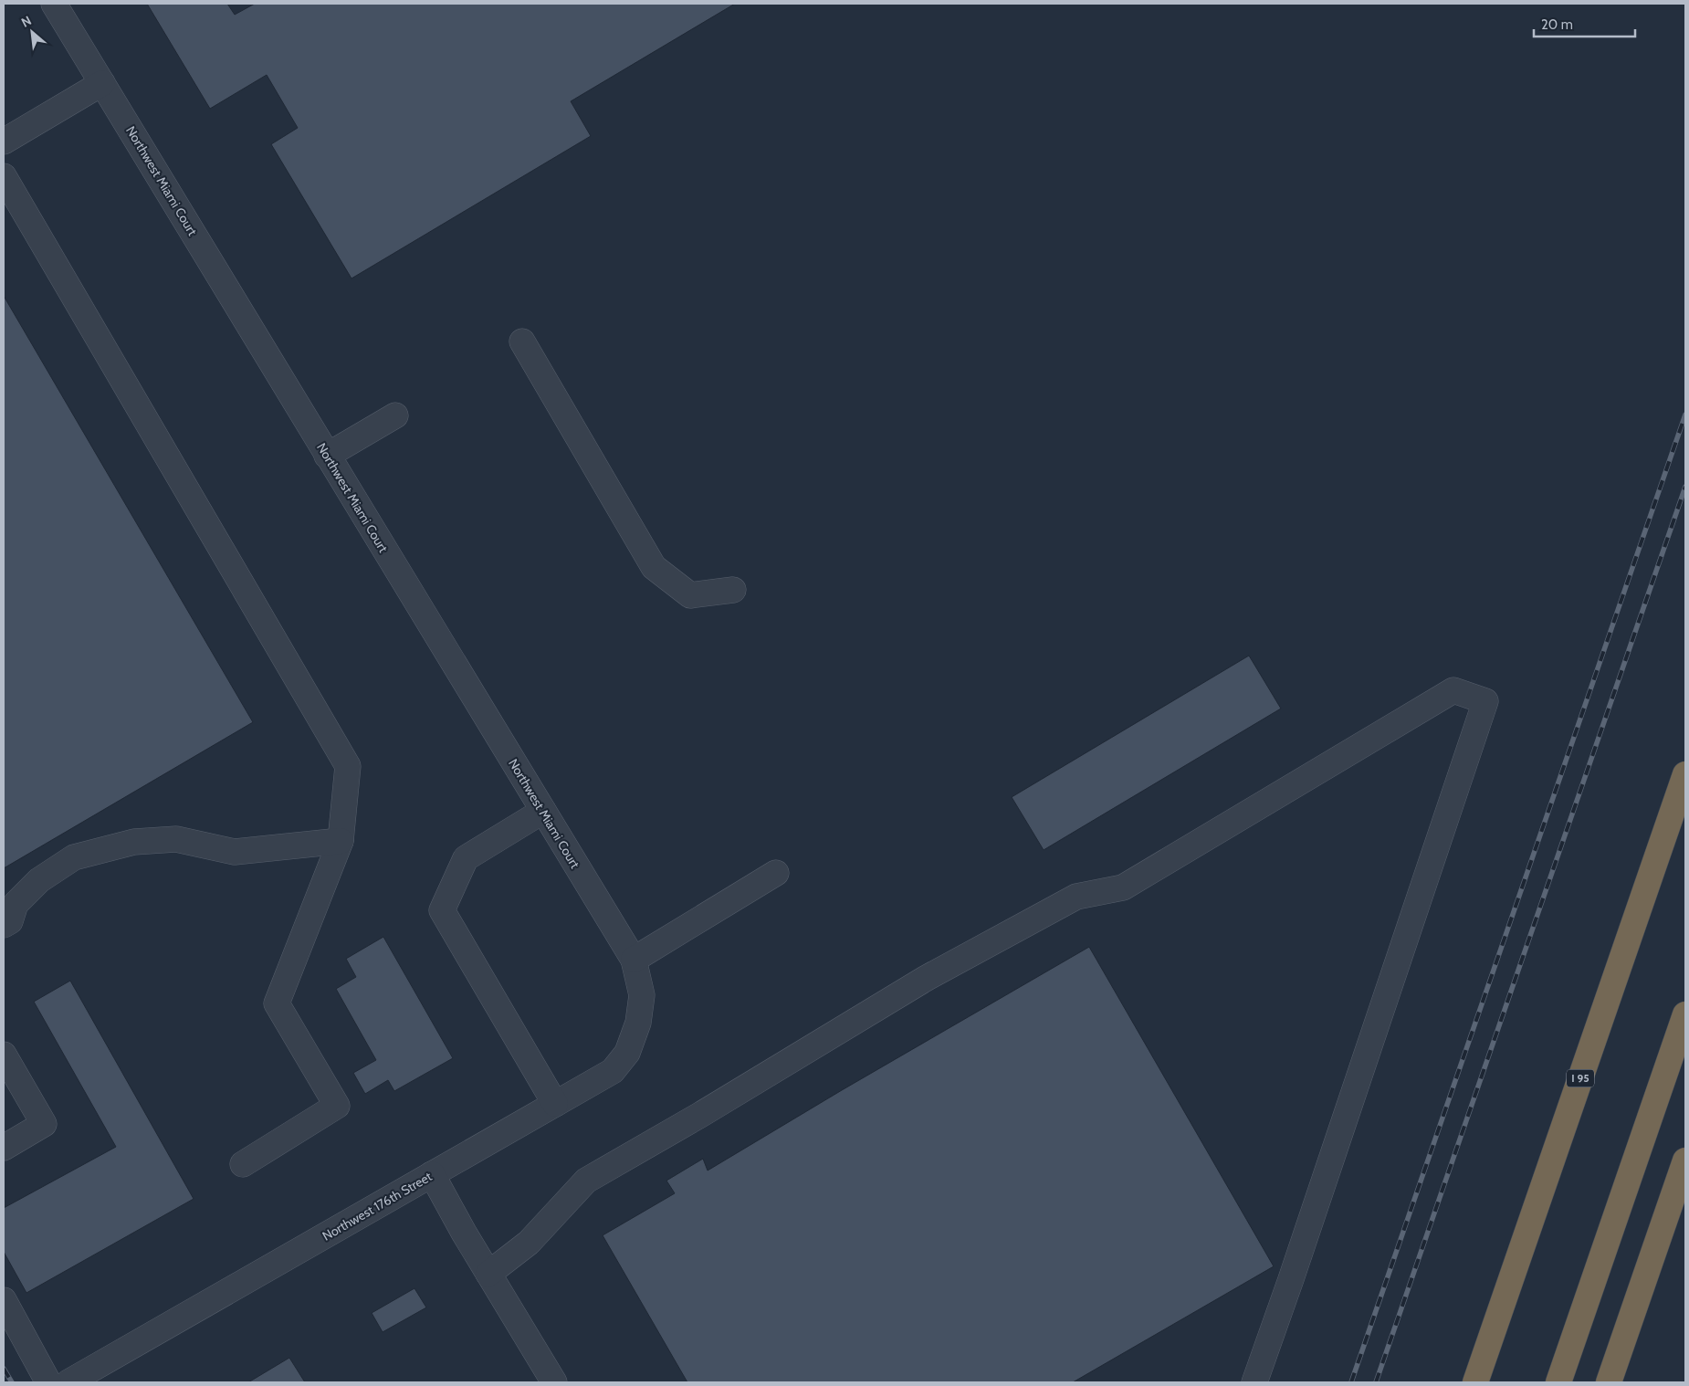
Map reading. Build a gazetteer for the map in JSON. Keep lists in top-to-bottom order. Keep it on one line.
{"streets":{"highway":["I 95"],"street":["Northwest Miami Court","Northwest 176th Street"]},"crossings":[["Northwest Miami Court","Northwest 176th Street"]],"scale_bar":"20 m","north":"top left"}
